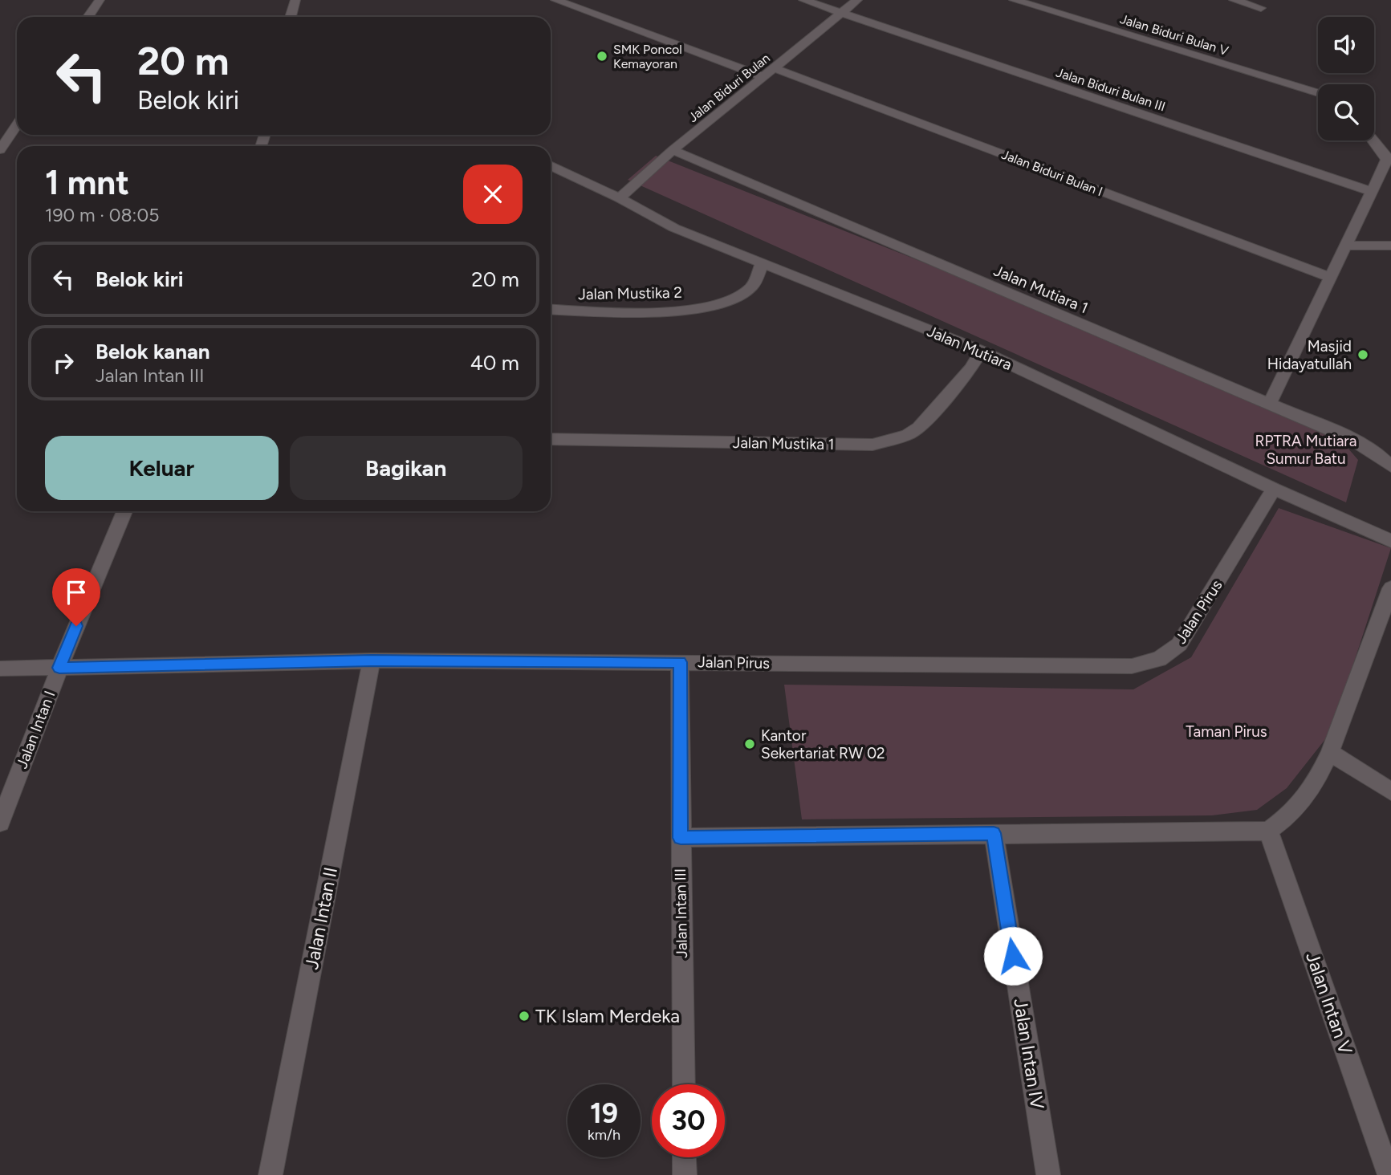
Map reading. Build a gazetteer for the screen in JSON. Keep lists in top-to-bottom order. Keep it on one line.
{"streets":{"street":["Jalan Biduri Bulan V","Jalan Biduri Bulan","Jalan Biduri Bulan III","Jalan Biduri Bulan I","Jalan Mutiara 1","Jalan Mustika 2","Jalan Mutiara","Jalan Mustika 1","Jalan Pirus","Jalan Intan I","Jalan Intan III","Jalan Intan II","Jalan Intan V","Jalan Intan IV"]},"crossings":[["Jalan Biduri Bulan","Jalan Biduri Bulan III"],["Jalan Biduri Bulan","Jalan Biduri Bulan I"],["Jalan Biduri Bulan","Jalan Mutiara 1"],["Jalan Biduri Bulan","Jalan Mutiara"],["Jalan Mustika 2","Jalan Mutiara"],["Jalan Mutiara","Jalan Mustika 1"],["Jalan Mutiara","Jalan Pirus"],["Jalan Pirus","Jalan Intan I"],["Jalan Pirus","Jalan Intan III"],["Jalan Pirus","Jalan Intan II"]],"parks":["RPTRA Mutiara Sumur Batu","Taman Pirus"],"places":["SMK Poncol Kemayoran","Masjid Hidayatullah","Kantor Sekertariat RW 02","TK Islam Merdeka"],"page":{"turn":["20 m","Belok kiri"],"heading":["1 mnt","190 m · 08:05"],"list":[{"name":"Belok kiri","value":"20 m"},{"name":"Belok kanan","note":"Jalan Intan III","value":"40 m"}],"buttons":["Keluar","Bagikan"],"speed":"19 km/h","limit":"30"}}
